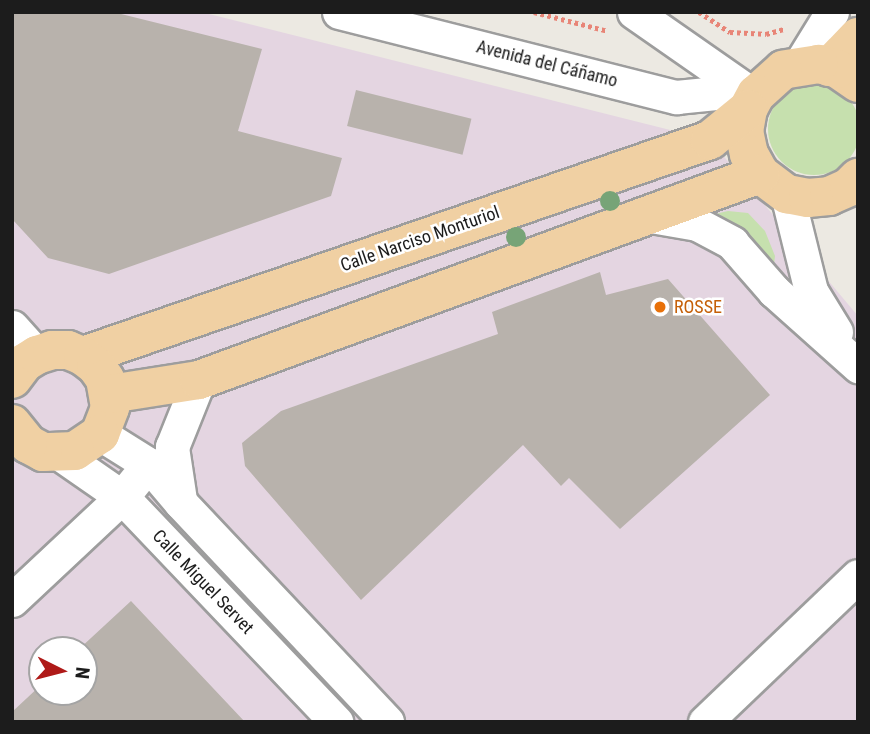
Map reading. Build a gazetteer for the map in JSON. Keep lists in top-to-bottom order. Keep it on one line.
{"streets":{"main road":["Calle Narciso Monturiol"],"street":["Avenida del Cáñamo","Calle Miguel Servet"]},"crossings":[["Avenida del Cáñamo","Calle Narciso Monturiol"]],"places":["ROSSE"],"north":"right"}
